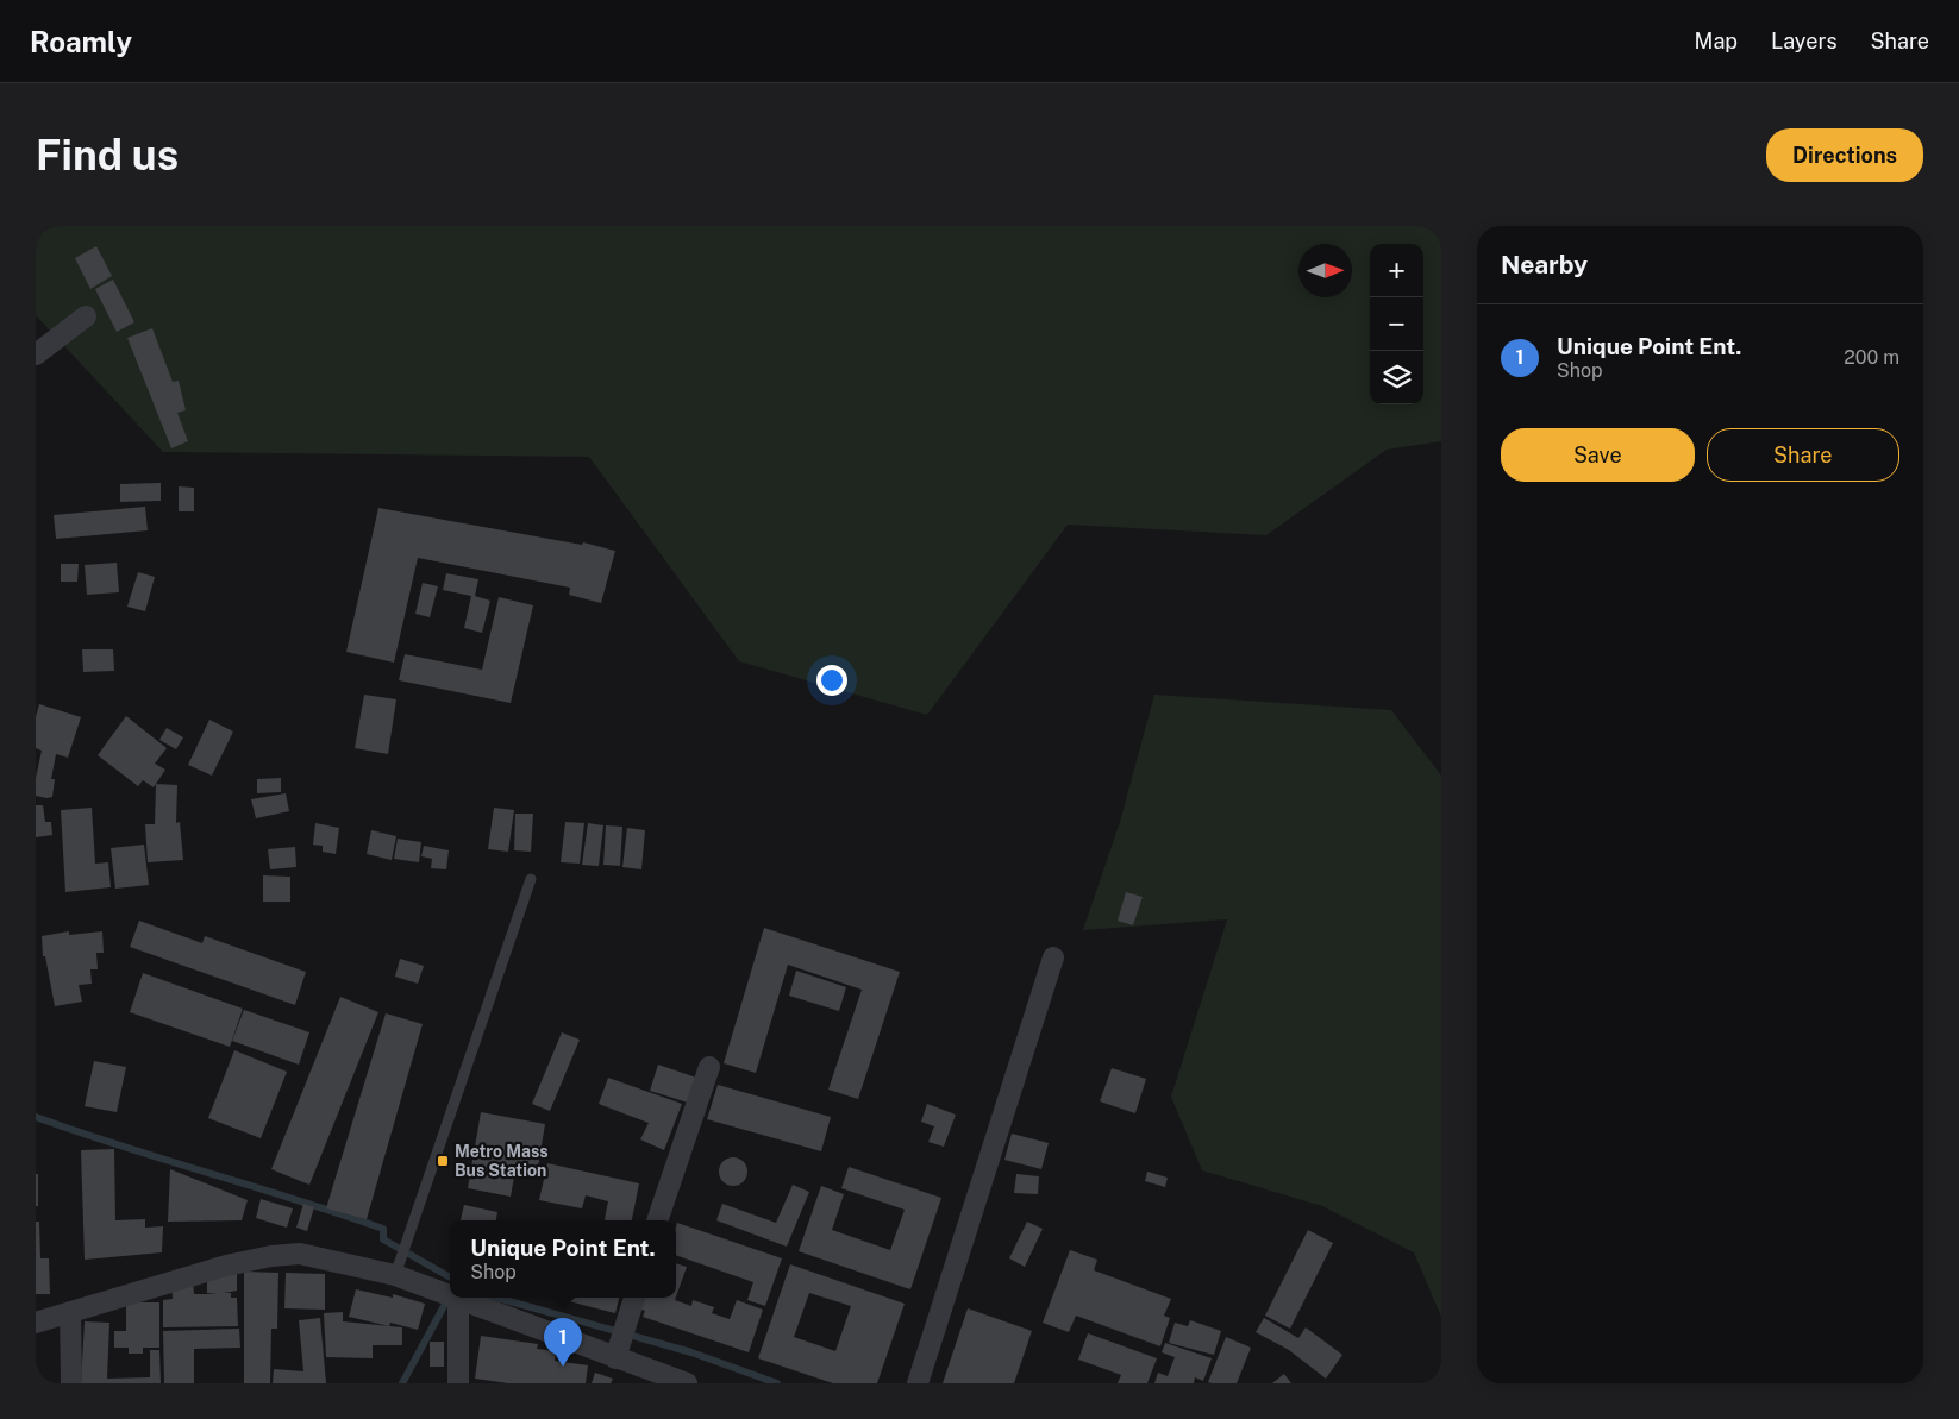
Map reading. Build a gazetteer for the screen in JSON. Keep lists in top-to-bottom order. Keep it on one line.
{"places":{"transit":["Metro Mass Bus Station"]},"north":"right","page":{"header":"Roamly","nav":["Map","Layers","Share"],"buttons":["Directions",["Save","Share"]],"title":"Find us","heading":"Nearby","map_buttons":["+","−"],"list":[{"mark":"1","name":"Unique Point Ent.","note":"Shop","value":"200 m"}],"popup":["Unique Point Ent.","Shop"],"pins":"1"}}
